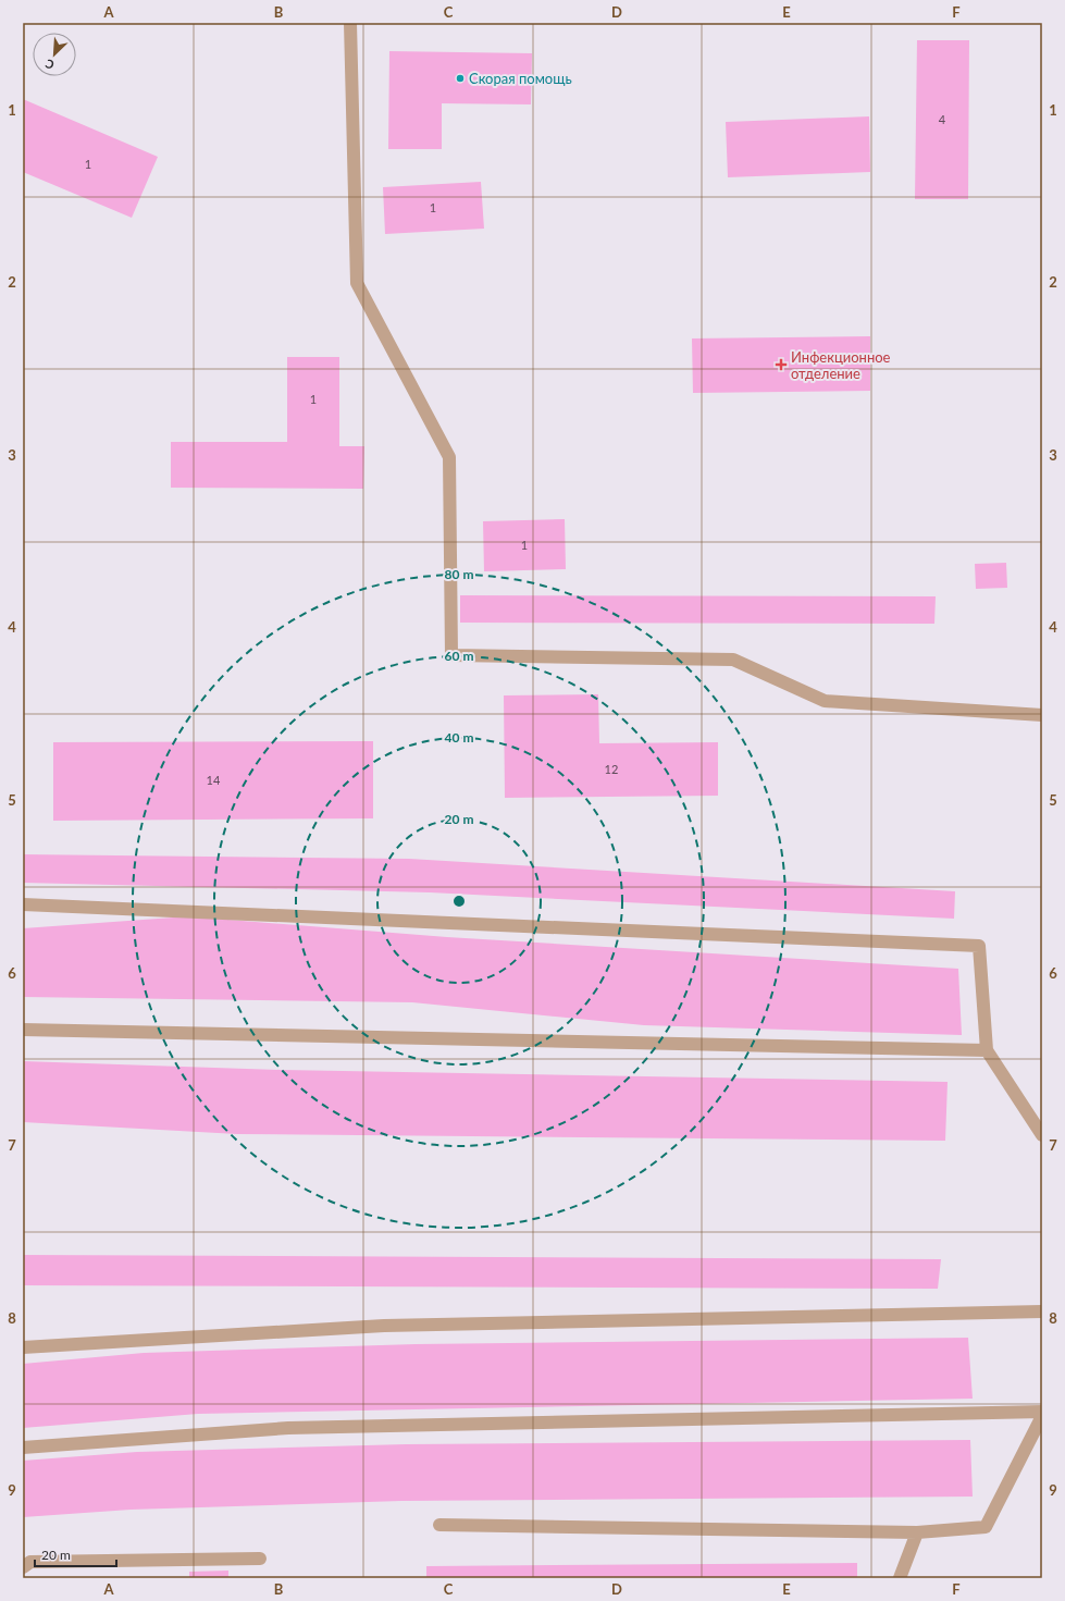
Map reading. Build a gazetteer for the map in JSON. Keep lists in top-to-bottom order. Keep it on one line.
{"places":{"other":["Скорая помощь"],"health":["Инфекционное отделение"]},"house_numbers":["4","1","1","1","1","12","14"],"scale_bar":"20 m","north":"bottom left","grid":{"columns":["A","B","C","D","E","F"],"rows":["1","2","3","4","5","6","7","8","9"]},"rings":["80 m","60 m","40 m","20 m"]}
